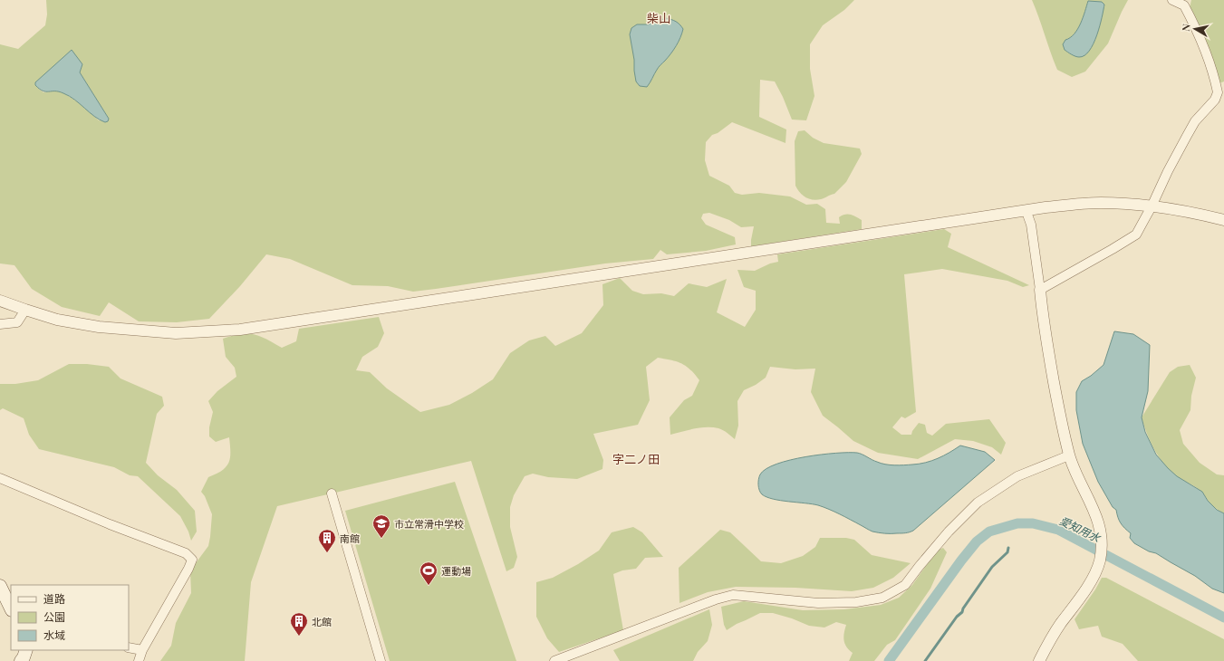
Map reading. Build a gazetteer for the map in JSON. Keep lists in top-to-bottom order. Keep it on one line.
{"districts":["柴山","字二ノ田"],"water":["愛知用水"],"places":{"school or university":["市立常滑中学校"],"building":["南館","北館"],"sports":["運動場"]},"legend":["道路","公園","水域"],"north":"left"}
